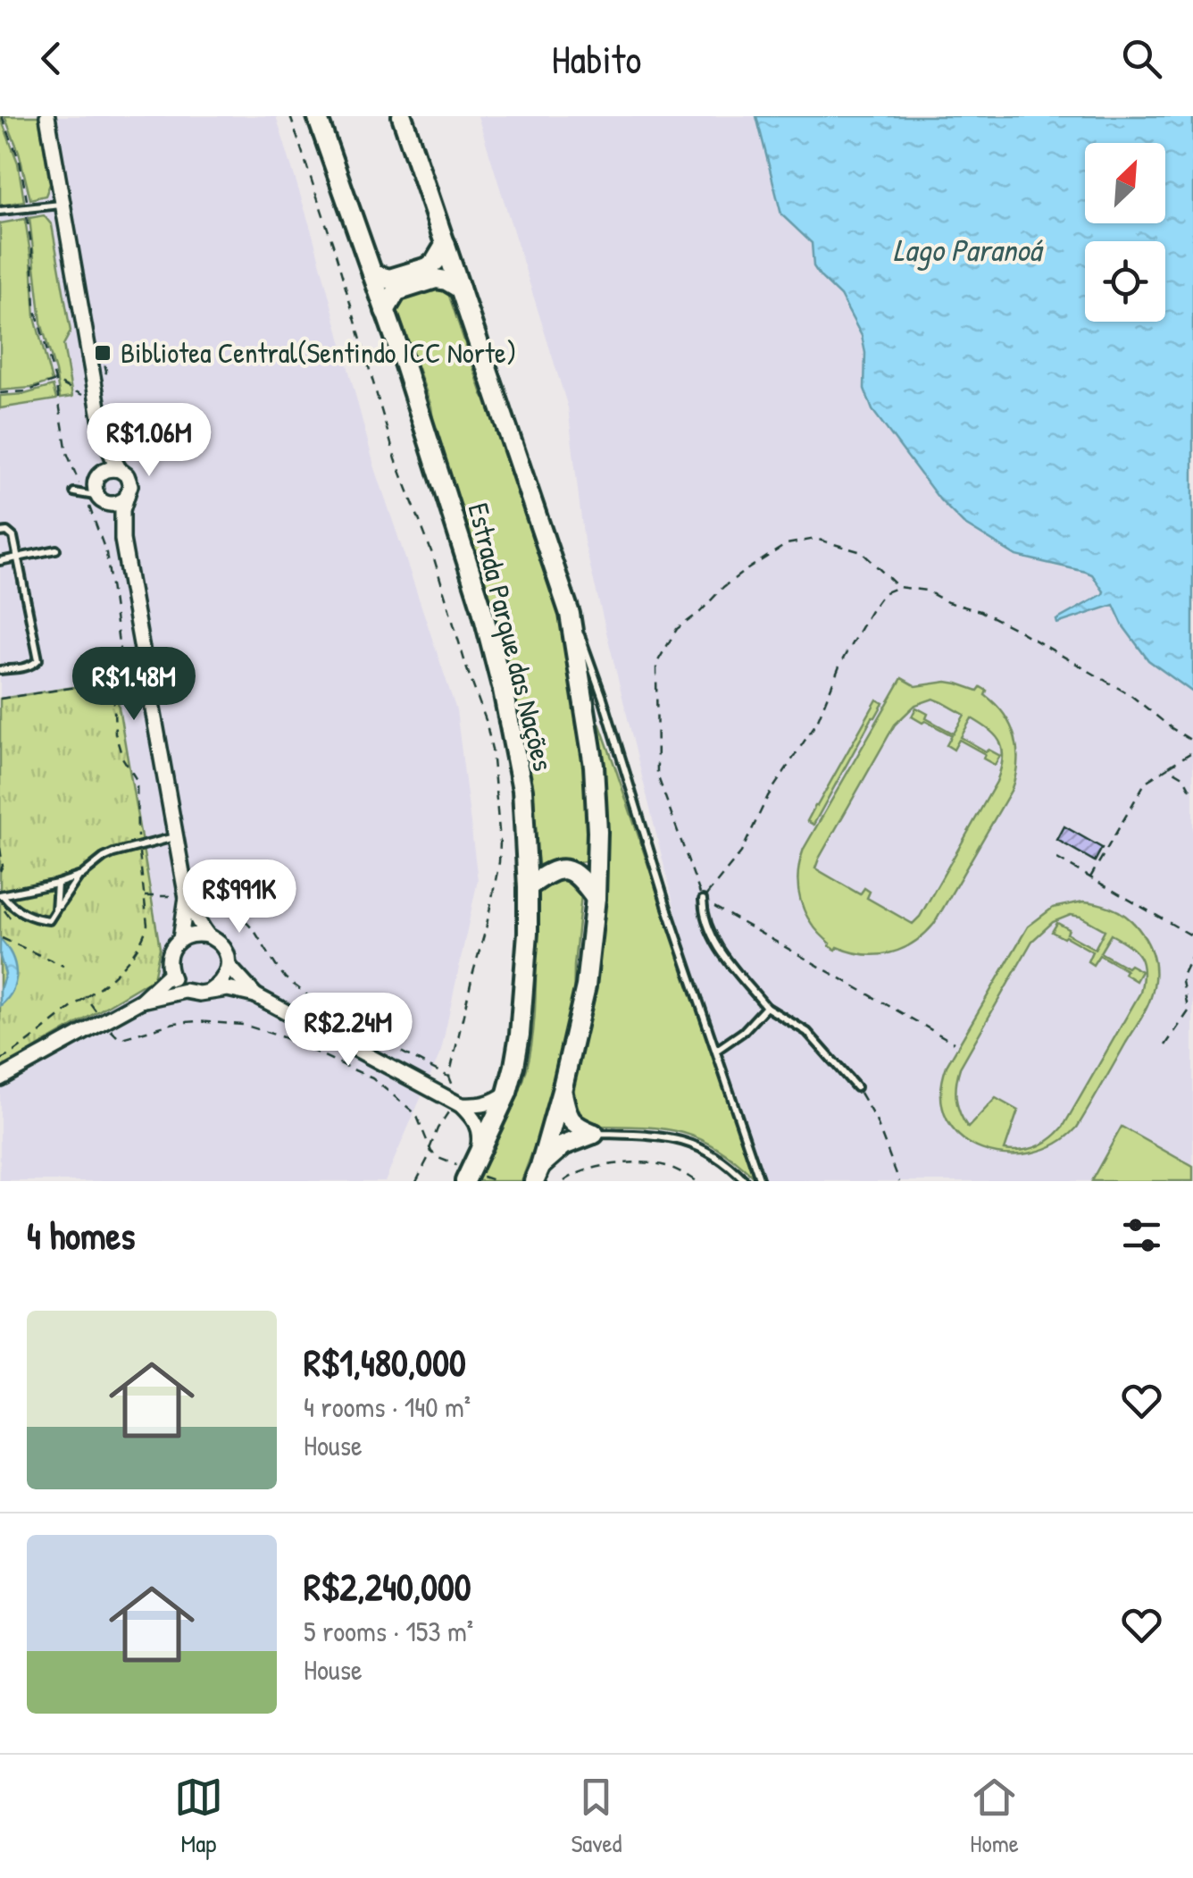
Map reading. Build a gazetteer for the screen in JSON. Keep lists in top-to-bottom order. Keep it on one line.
{"streets":{"highway":["Estrada Parque das Nações"]},"water":["Lago Paranoá"],"places":{"transit":["Bibliotea Central(Sentindo ICC Norte)"]},"north":"top right","page":{"header":"Habito","price":["R$1.06M","R$1.48M","R$991K","R$2.24M"],"heading":"4 homes","list":[{"name":"R$1,480,000","note":"4 rooms · 140 m² · House"},{"name":"R$2,240,000","note":"5 rooms · 153 m² · House"}],"tabs":["Map","Saved","Home"]}}
